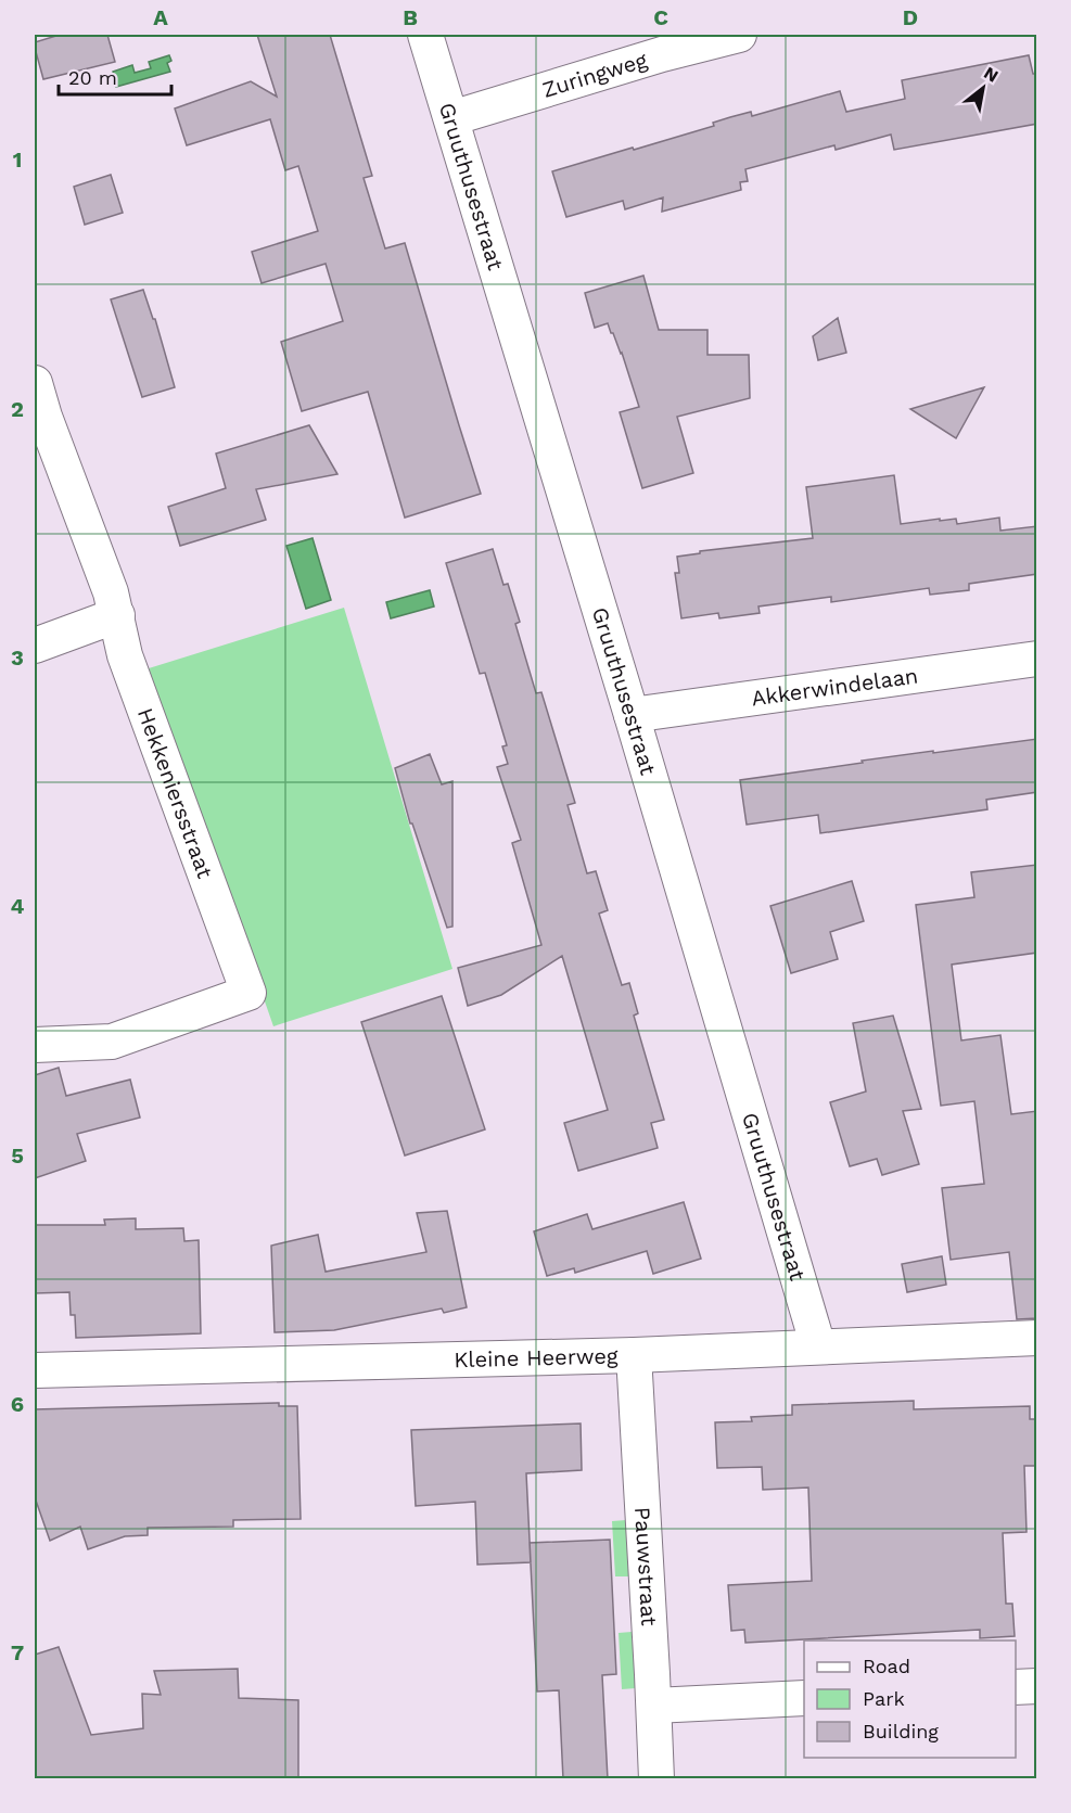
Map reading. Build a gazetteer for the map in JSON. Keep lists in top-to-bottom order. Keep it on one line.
{"streets":{"street":["Zuringweg","Gruuthusestraat","Akkerwindelaan","Hekkeniersstraat","Kleine Heerweg","Pauwstraat"]},"crossings":[["Zuringweg","Gruuthusestraat"],["Gruuthusestraat","Akkerwindelaan"],["Gruuthusestraat","Kleine Heerweg"],["Kleine Heerweg","Pauwstraat"]],"legend":["Road","Park","Building"],"scale_bar":"20 m","north":"top right","grid":{"columns":["A","B","C","D"],"rows":["1","2","3","4","5","6","7"]}}
